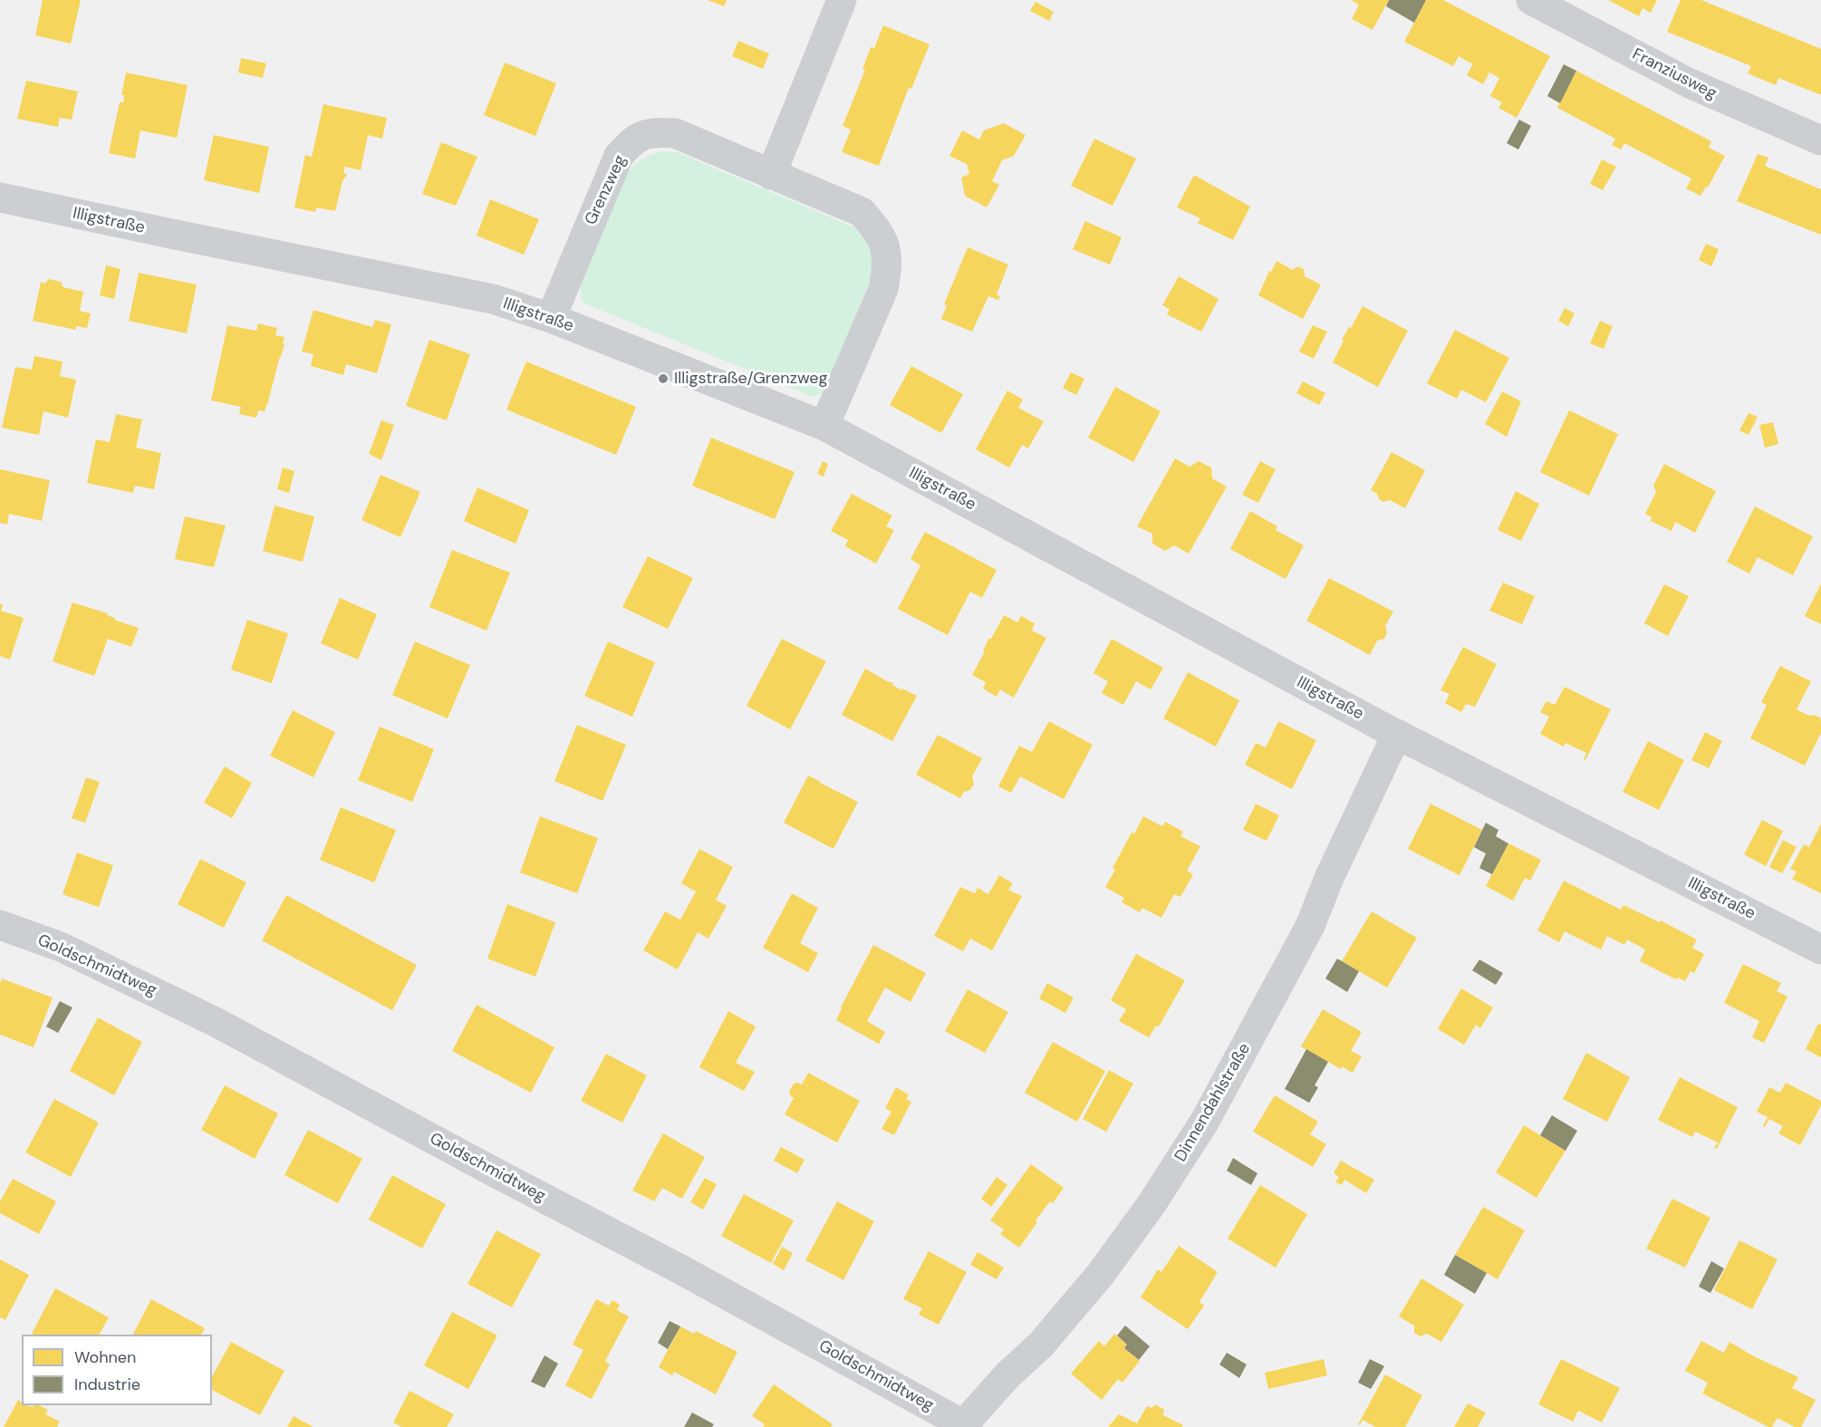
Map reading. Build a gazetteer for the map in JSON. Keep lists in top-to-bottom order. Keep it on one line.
{"streets":{"street":["Franziusweg","Grenzweg","Illigstraße","Goldschmidtweg","Dinnendahlstraße"]},"crossings":[["Grenzweg","Illigstraße"],["Illigstraße","Dinnendahlstraße"],["Goldschmidtweg","Dinnendahlstraße"]],"places":["Illigstraße/Grenzweg"],"legend":["Wohnen","Industrie"]}
